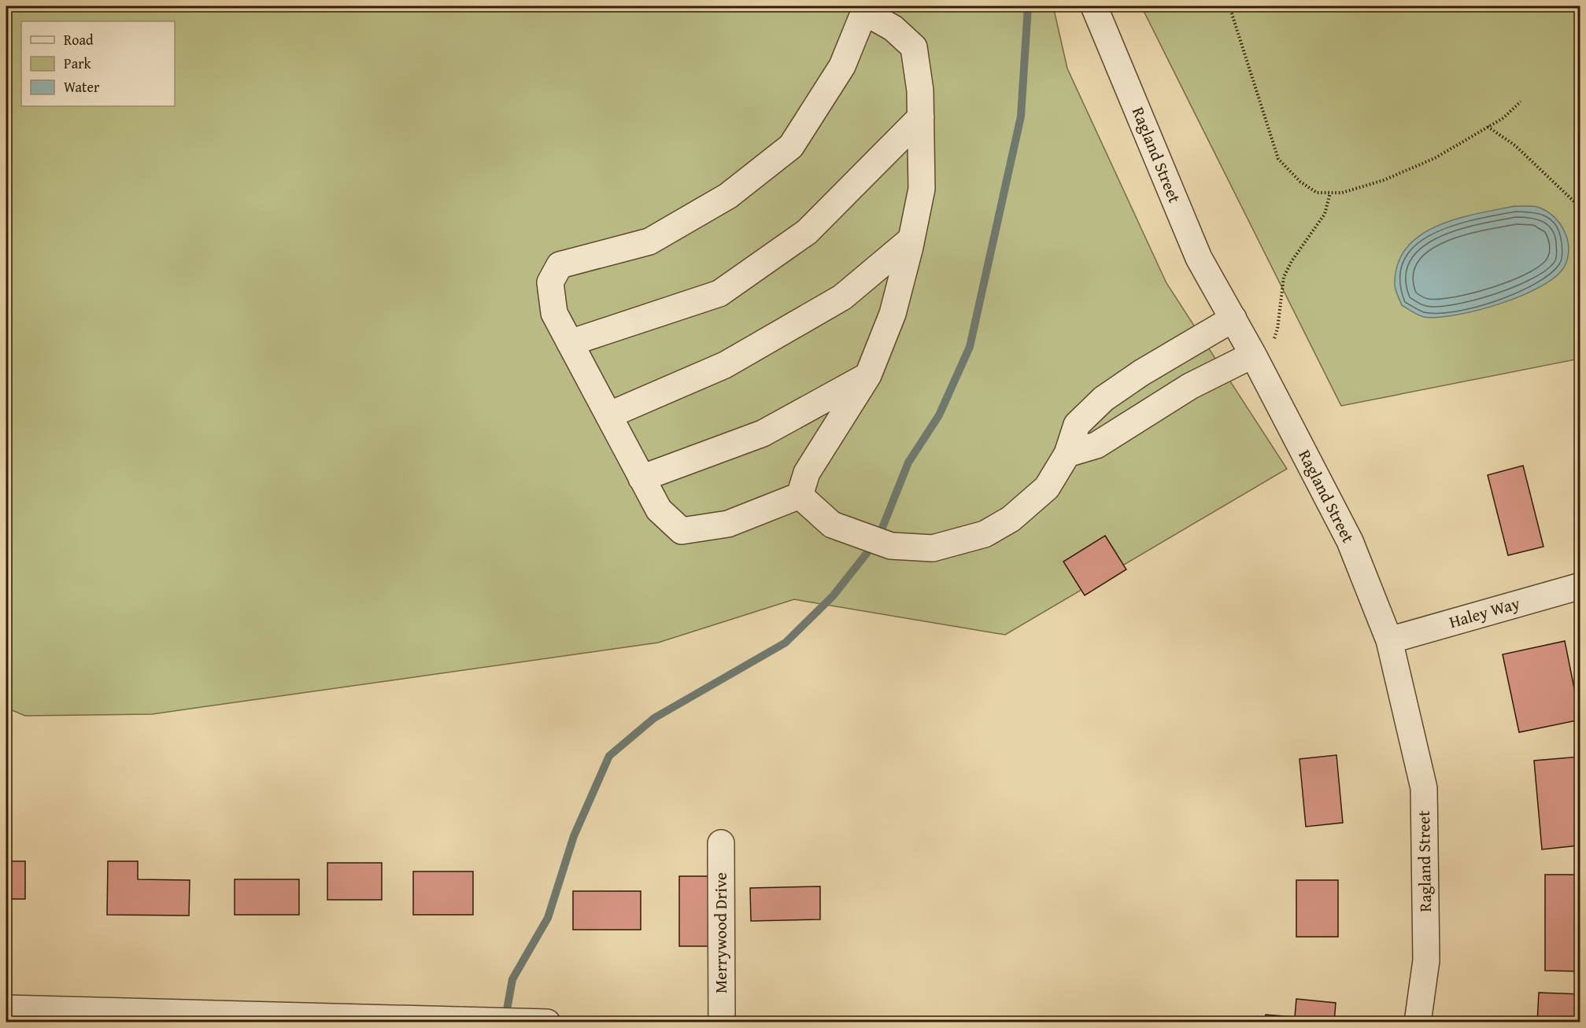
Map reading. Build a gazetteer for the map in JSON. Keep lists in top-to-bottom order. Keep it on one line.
{"streets":{"street":["Ragland Street","Haley Way","Merrywood Drive"]},"crossings":[["Ragland Street","Haley Way"]],"legend":["Road","Park","Water"]}
